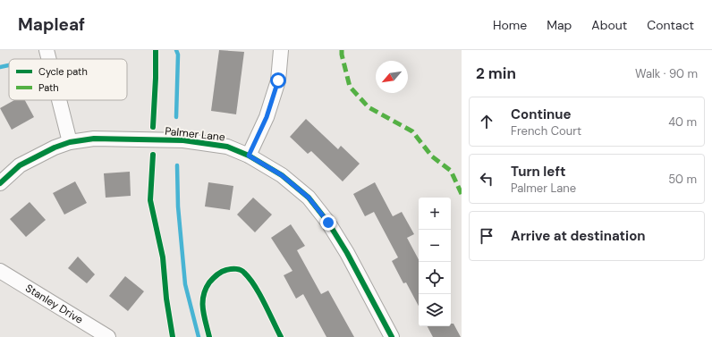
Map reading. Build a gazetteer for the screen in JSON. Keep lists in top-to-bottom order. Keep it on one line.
{"streets":{"street":["Palmer Lane","Stanley Drive"]},"legend":["Cycle path","Path"],"north":"bottom left","page":{"header":"Mapleaf","nav":["Home","Map","About","Contact"],"heading":["2 min","Walk · 90 m"],"list":[["Continue","French Court","40 m"],["Turn left","Palmer Lane","50 m"],"Arrive at destination"],"map_buttons":["+","−"]}}
